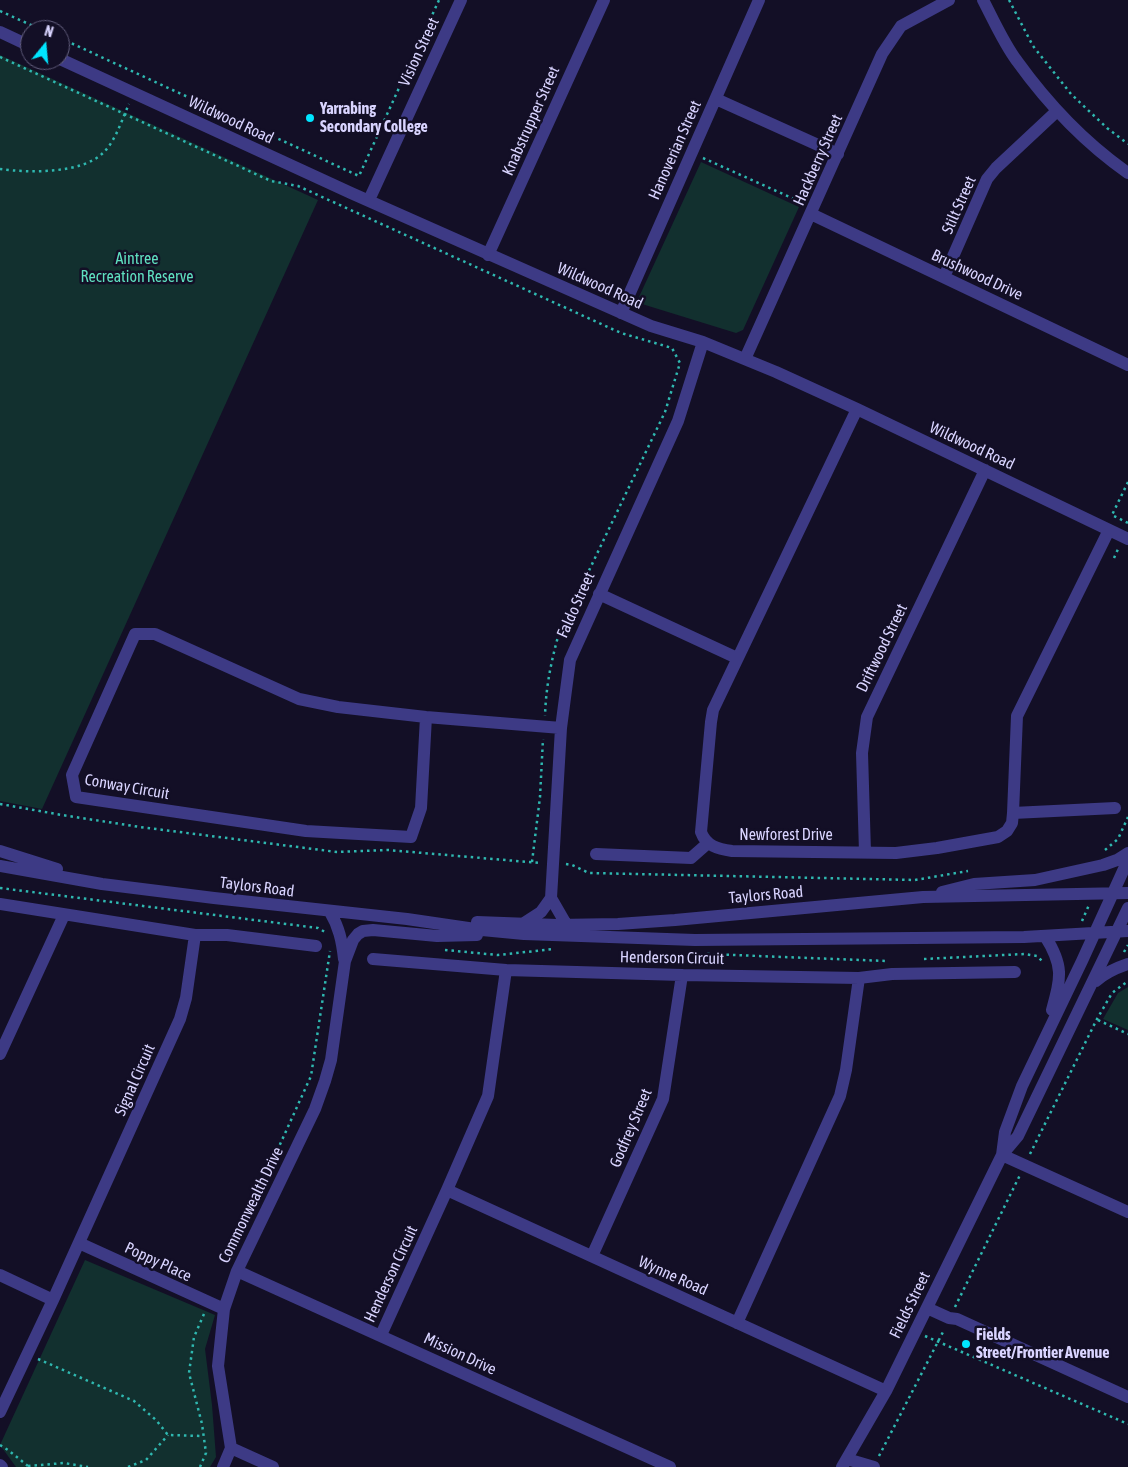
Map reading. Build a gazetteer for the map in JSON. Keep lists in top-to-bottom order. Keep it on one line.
{"streets":{"street":["Vision Street","Wildwood Road","Knabstrupper Street","Hanoverian Street","Hackberry Street","Stilt Street","Brushwood Drive","Faldo Street","Driftwood Street","Conway Circuit","Newforest Drive","Taylors Road","Henderson Circuit","Signal Circuit","Godfrey Street","Commonwealth Drive","Poppy Place","Wynne Road","Fields Street","Mission Drive"]},"crossings":[["Vision Street","Wildwood Road"],["Wildwood Road","Knabstrupper Street"],["Wildwood Road","Hanoverian Street"],["Wildwood Road","Hackberry Street"],["Wildwood Road","Faldo Street"],["Wildwood Road","Driftwood Street"],["Wildwood Road","Newforest Drive"],["Hackberry Street","Brushwood Drive"],["Stilt Street","Brushwood Drive"],["Faldo Street","Conway Circuit"],["Driftwood Street","Newforest Drive"],["Taylors Road","Commonwealth Drive"],["Taylors Road","Fields Street"],["Henderson Circuit","Godfrey Street"],["Henderson Circuit","Wynne Road"],["Henderson Circuit","Mission Drive"],["Signal Circuit","Poppy Place"],["Godfrey Street","Wynne Road"],["Commonwealth Drive","Poppy Place"],["Commonwealth Drive","Mission Drive"],["Wynne Road","Fields Street"]],"parks":["Aintree Recreation Reserve"],"places":["Yarrabing Secondary College","Fields Street/Frontier Avenue"],"north":"top"}
